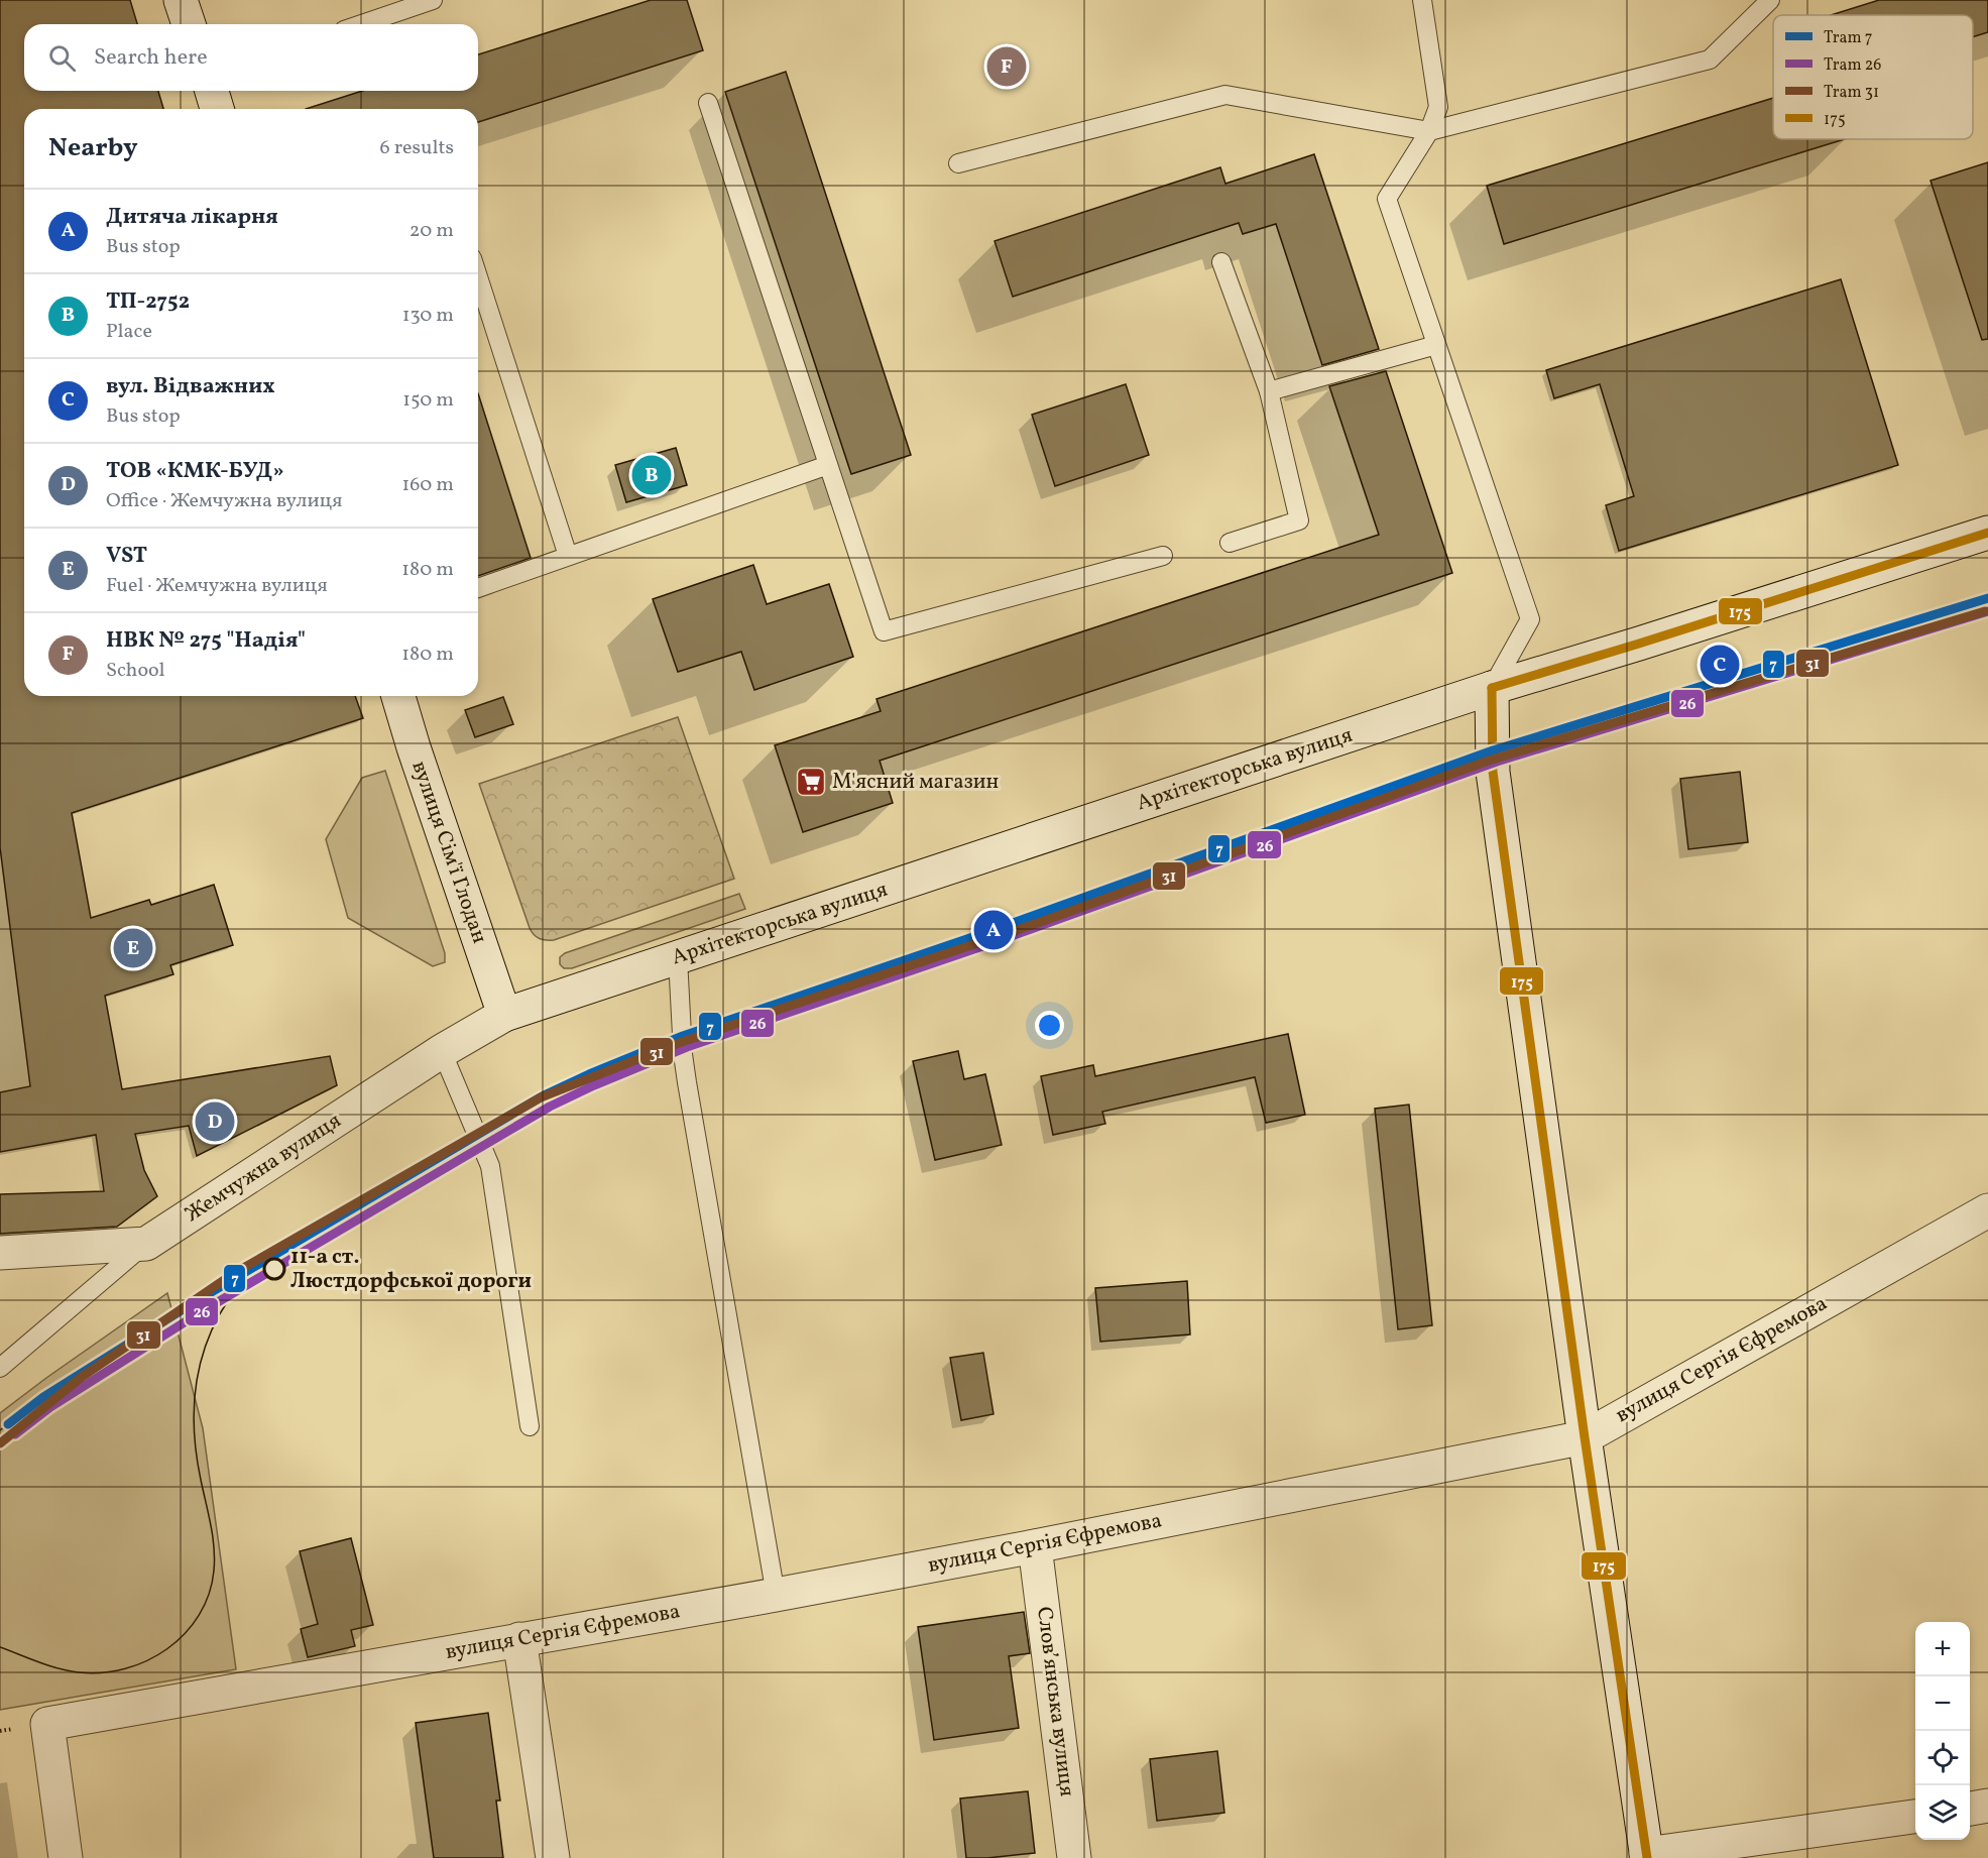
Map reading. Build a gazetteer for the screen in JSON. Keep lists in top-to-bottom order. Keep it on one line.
{"streets":{"street":["Архітекторська вулиця","вулиця Сім'ї Глодан","Жемчужна вулиця","вулиця Сергія Єфремова","Словʼянська вулиця"]},"crossings":[["Архітекторська вулиця","вулиця Сім'ї Глодан"],["Архітекторська вулиця","Жемчужна вулиця"],["вулиця Сім'ї Глодан","Жемчужна вулиця"],["вулиця Сергія Єфремова","Словʼянська вулиця"]],"places":{"supermarket":["М'ясний магазин"],"other":["11-а ст. Люстдорфської дороги"]},"lines":["transit line 175","tram line 7","tram line 26","tram line 31"],"legend":["Tram 7","Tram 26","Tram 31","175"],"page":{"search":"Search here","pins":["F","B","C","A","E","D"],"heading":["Nearby","6 results"],"list":[{"mark":"A","name":"Дитяча лікарня","note":"Bus stop","value":"20 m"},{"mark":"B","name":"ТП-2752","note":"Place","value":"130 m"},{"mark":"C","name":"вул. Відважних","note":"Bus stop","value":"150 m"},{"mark":"D","name":"ТОВ «КМК-БУД»","note":"Office · Жемчужна вулиця","value":"160 m"},{"mark":"E","name":"VST","note":"Fuel · Жемчужна вулиця","value":"180 m"},{"mark":"F","name":"НВК № 275 \"Надія\"","note":"School","value":"180 m"}],"map_buttons":["+","−"]}}
